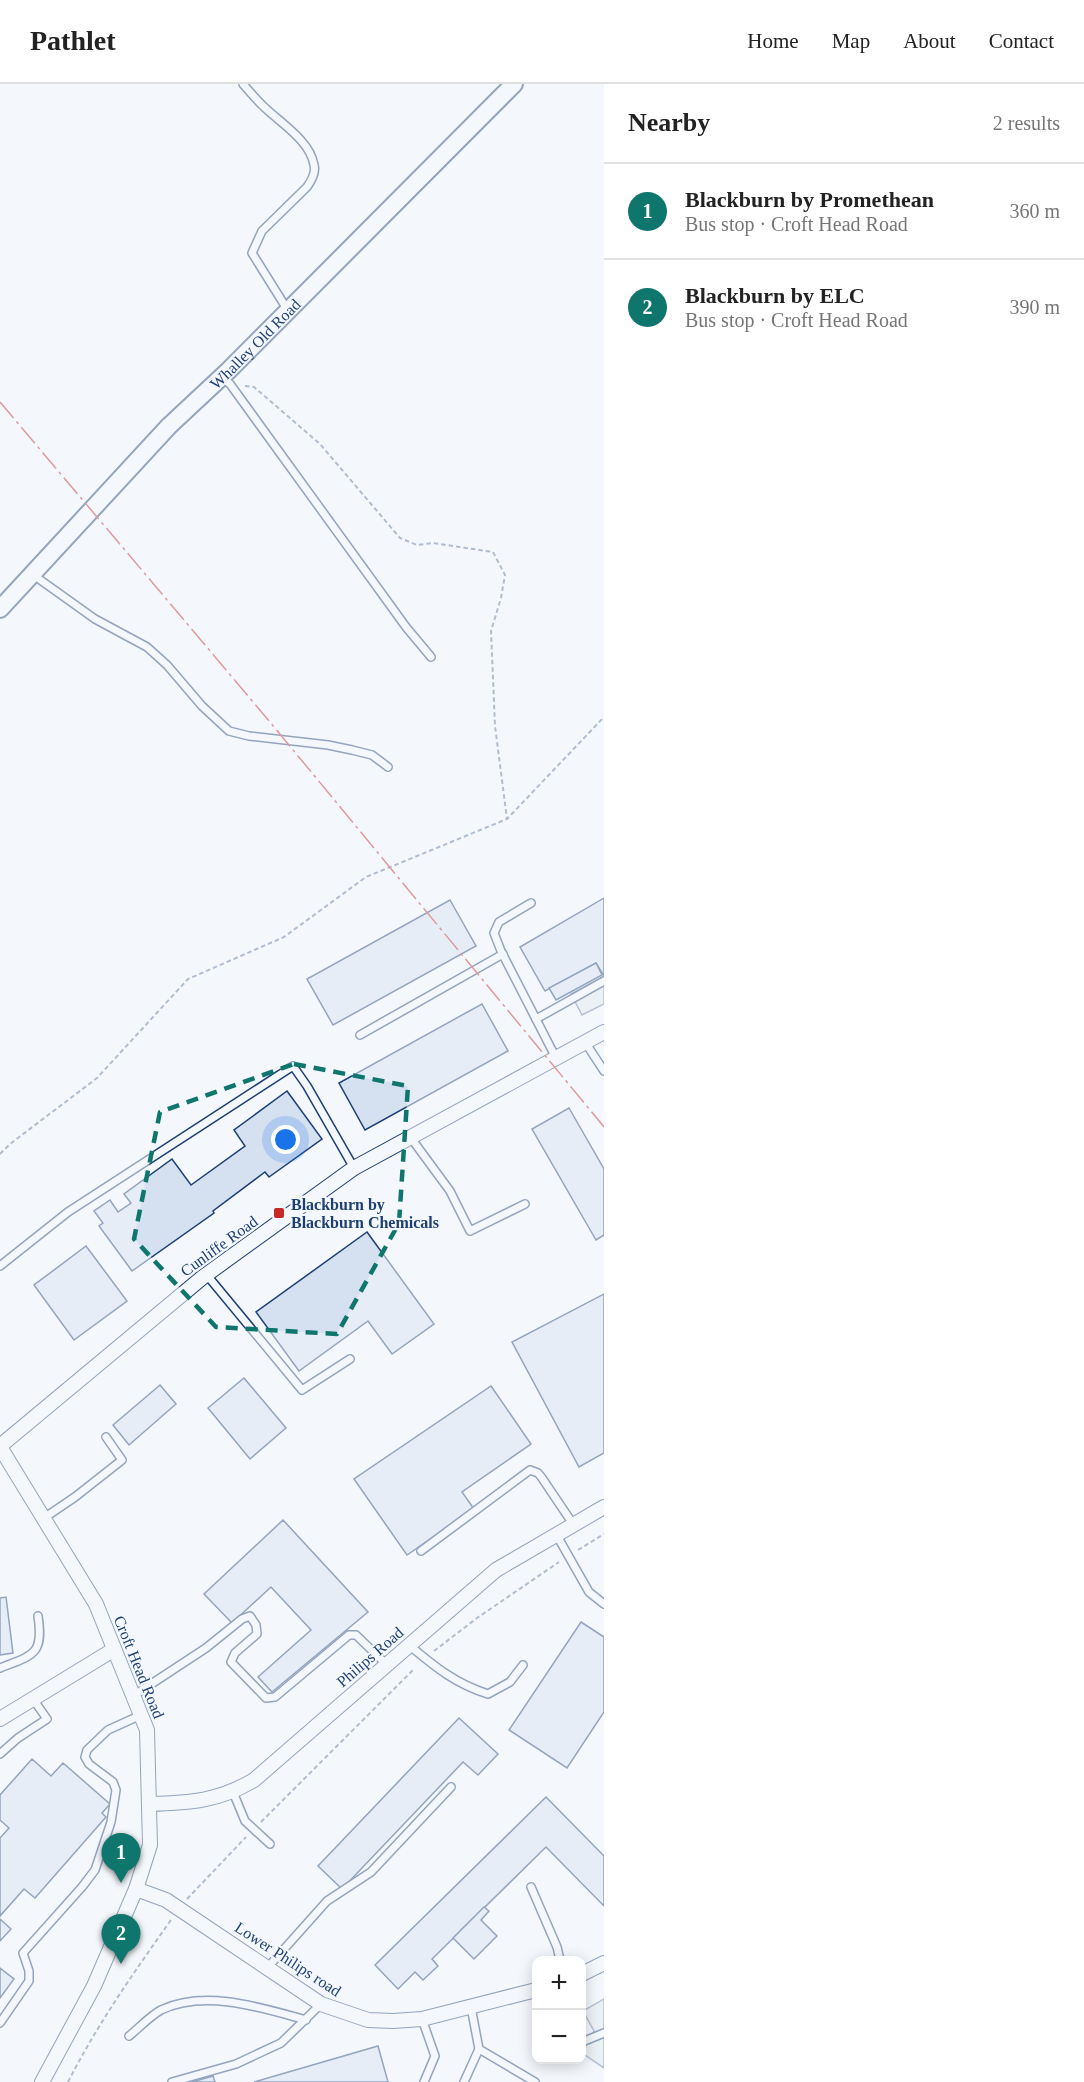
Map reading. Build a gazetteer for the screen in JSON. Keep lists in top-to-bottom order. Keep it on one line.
{"streets":{"street":["Whalley Old Road","Cunliffe Road","Philips Road","Croft Head Road","Lower Philips road"]},"crossings":[["Cunliffe Road","Croft Head Road"],["Philips Road","Croft Head Road"],["Croft Head Road","Lower Philips road"]],"places":{"transit":["Blackburn by Blackburn Chemicals"]},"page":{"header":"Pathlet","nav":["Home","Map","About","Contact"],"heading":["Nearby","2 results"],"list":[{"mark":"1","name":"Blackburn by Promethean","note":"Bus stop · Croft Head Road","value":"360 m"},{"mark":"2","name":"Blackburn by ELC","note":"Bus stop · Croft Head Road","value":"390 m"}],"pins":["1","2"],"map_buttons":["+","−"]}}
